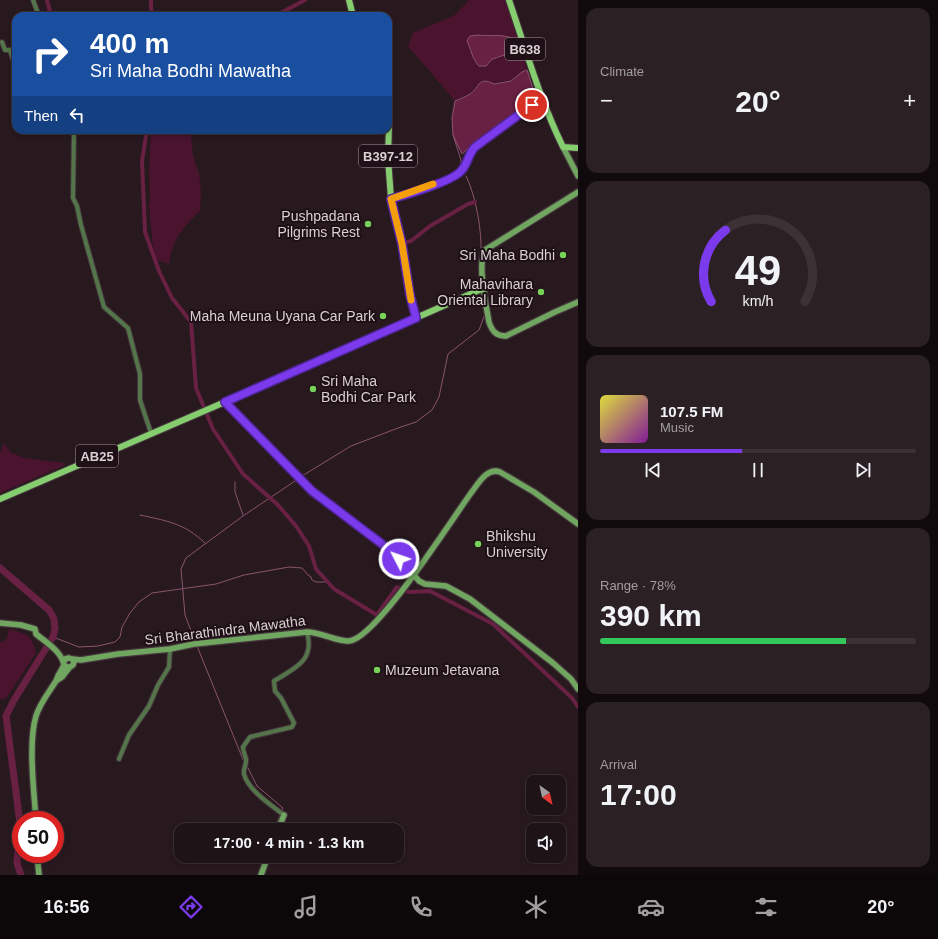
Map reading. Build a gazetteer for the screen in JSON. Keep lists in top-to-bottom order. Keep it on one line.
{"streets":{"main road":["B638","B397-12","AB25","Sri Bharathindra Mawatha"]},"crossings":[["B397-12","AB25"]],"places":["Pushpadana Pilgrims Rest","Sri Maha Bodhi","Mahavihara Oriental Library","Maha Meuna Uyana Car Park","Sri Maha Bodhi Car Park","Bhikshu University","Muzeum Jetavana"],"north":"bottom right","page":{"tile":["Climate",["Range · 78%","390 km"],["Arrival","17:00"]],"turn":["400 m","Sri Maha Bodhi Mawatha"],"heat":["−","20°","+"],"then":"Then","song":["107.5 FM","Music"],"limit":"50","trip":"17:00 · 4 min · 1.3 km","tabs":["16:56","20°"],"gauge":["49","km/h"]}}
